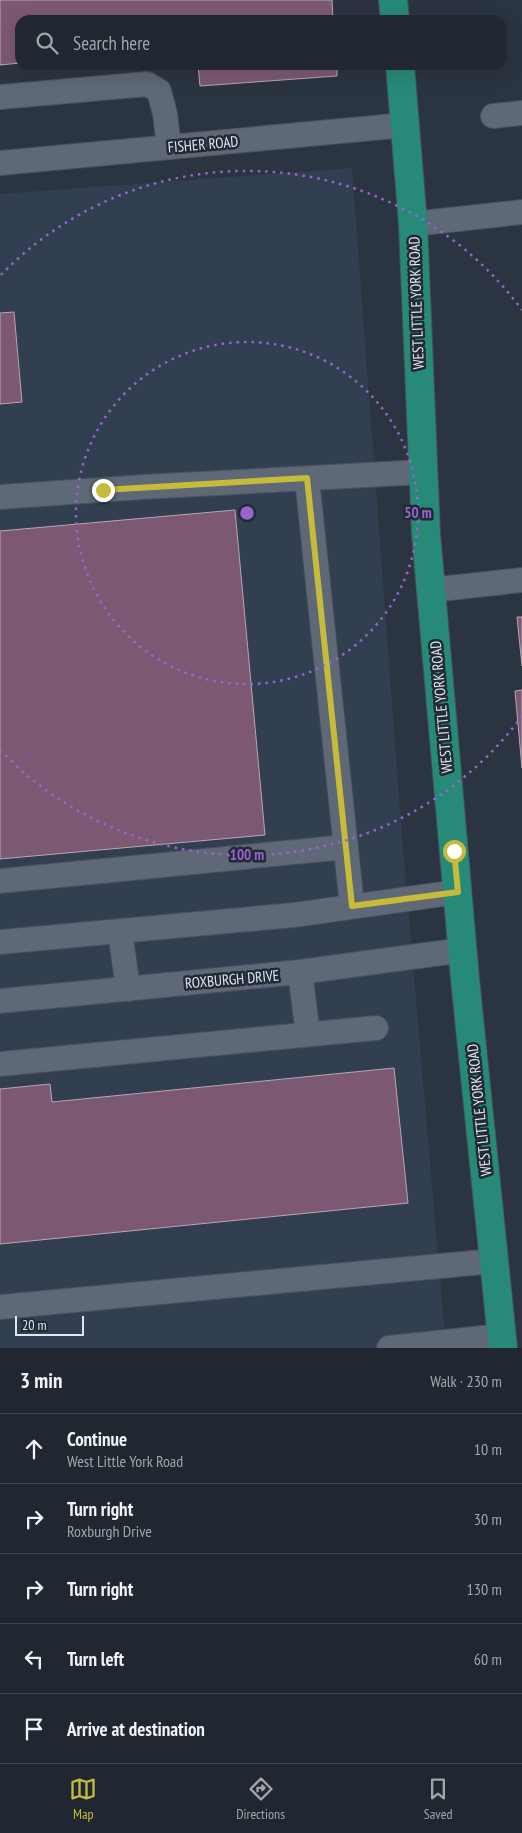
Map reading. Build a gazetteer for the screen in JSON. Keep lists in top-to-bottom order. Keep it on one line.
{"streets":{"main road":["WEST LITTLE YORK ROAD"],"street":["FISHER ROAD","ROXBURGH DRIVE"]},"crossings":[["FISHER ROAD","WEST LITTLE YORK ROAD"],["WEST LITTLE YORK ROAD","ROXBURGH DRIVE"]],"scale_bar":"20 m","page":{"search":"Search here","scale":"20 m","heading":["3 min","Walk · 230 m"],"list":[["Continue","West Little York Road","10 m"],["Turn right","Roxburgh Drive","30 m"],["Turn right","130 m"],["Turn left","60 m"],"Arrive at destination"],"nav":["Map","Directions","Saved"]},"rings":["50 m","100 m"]}
